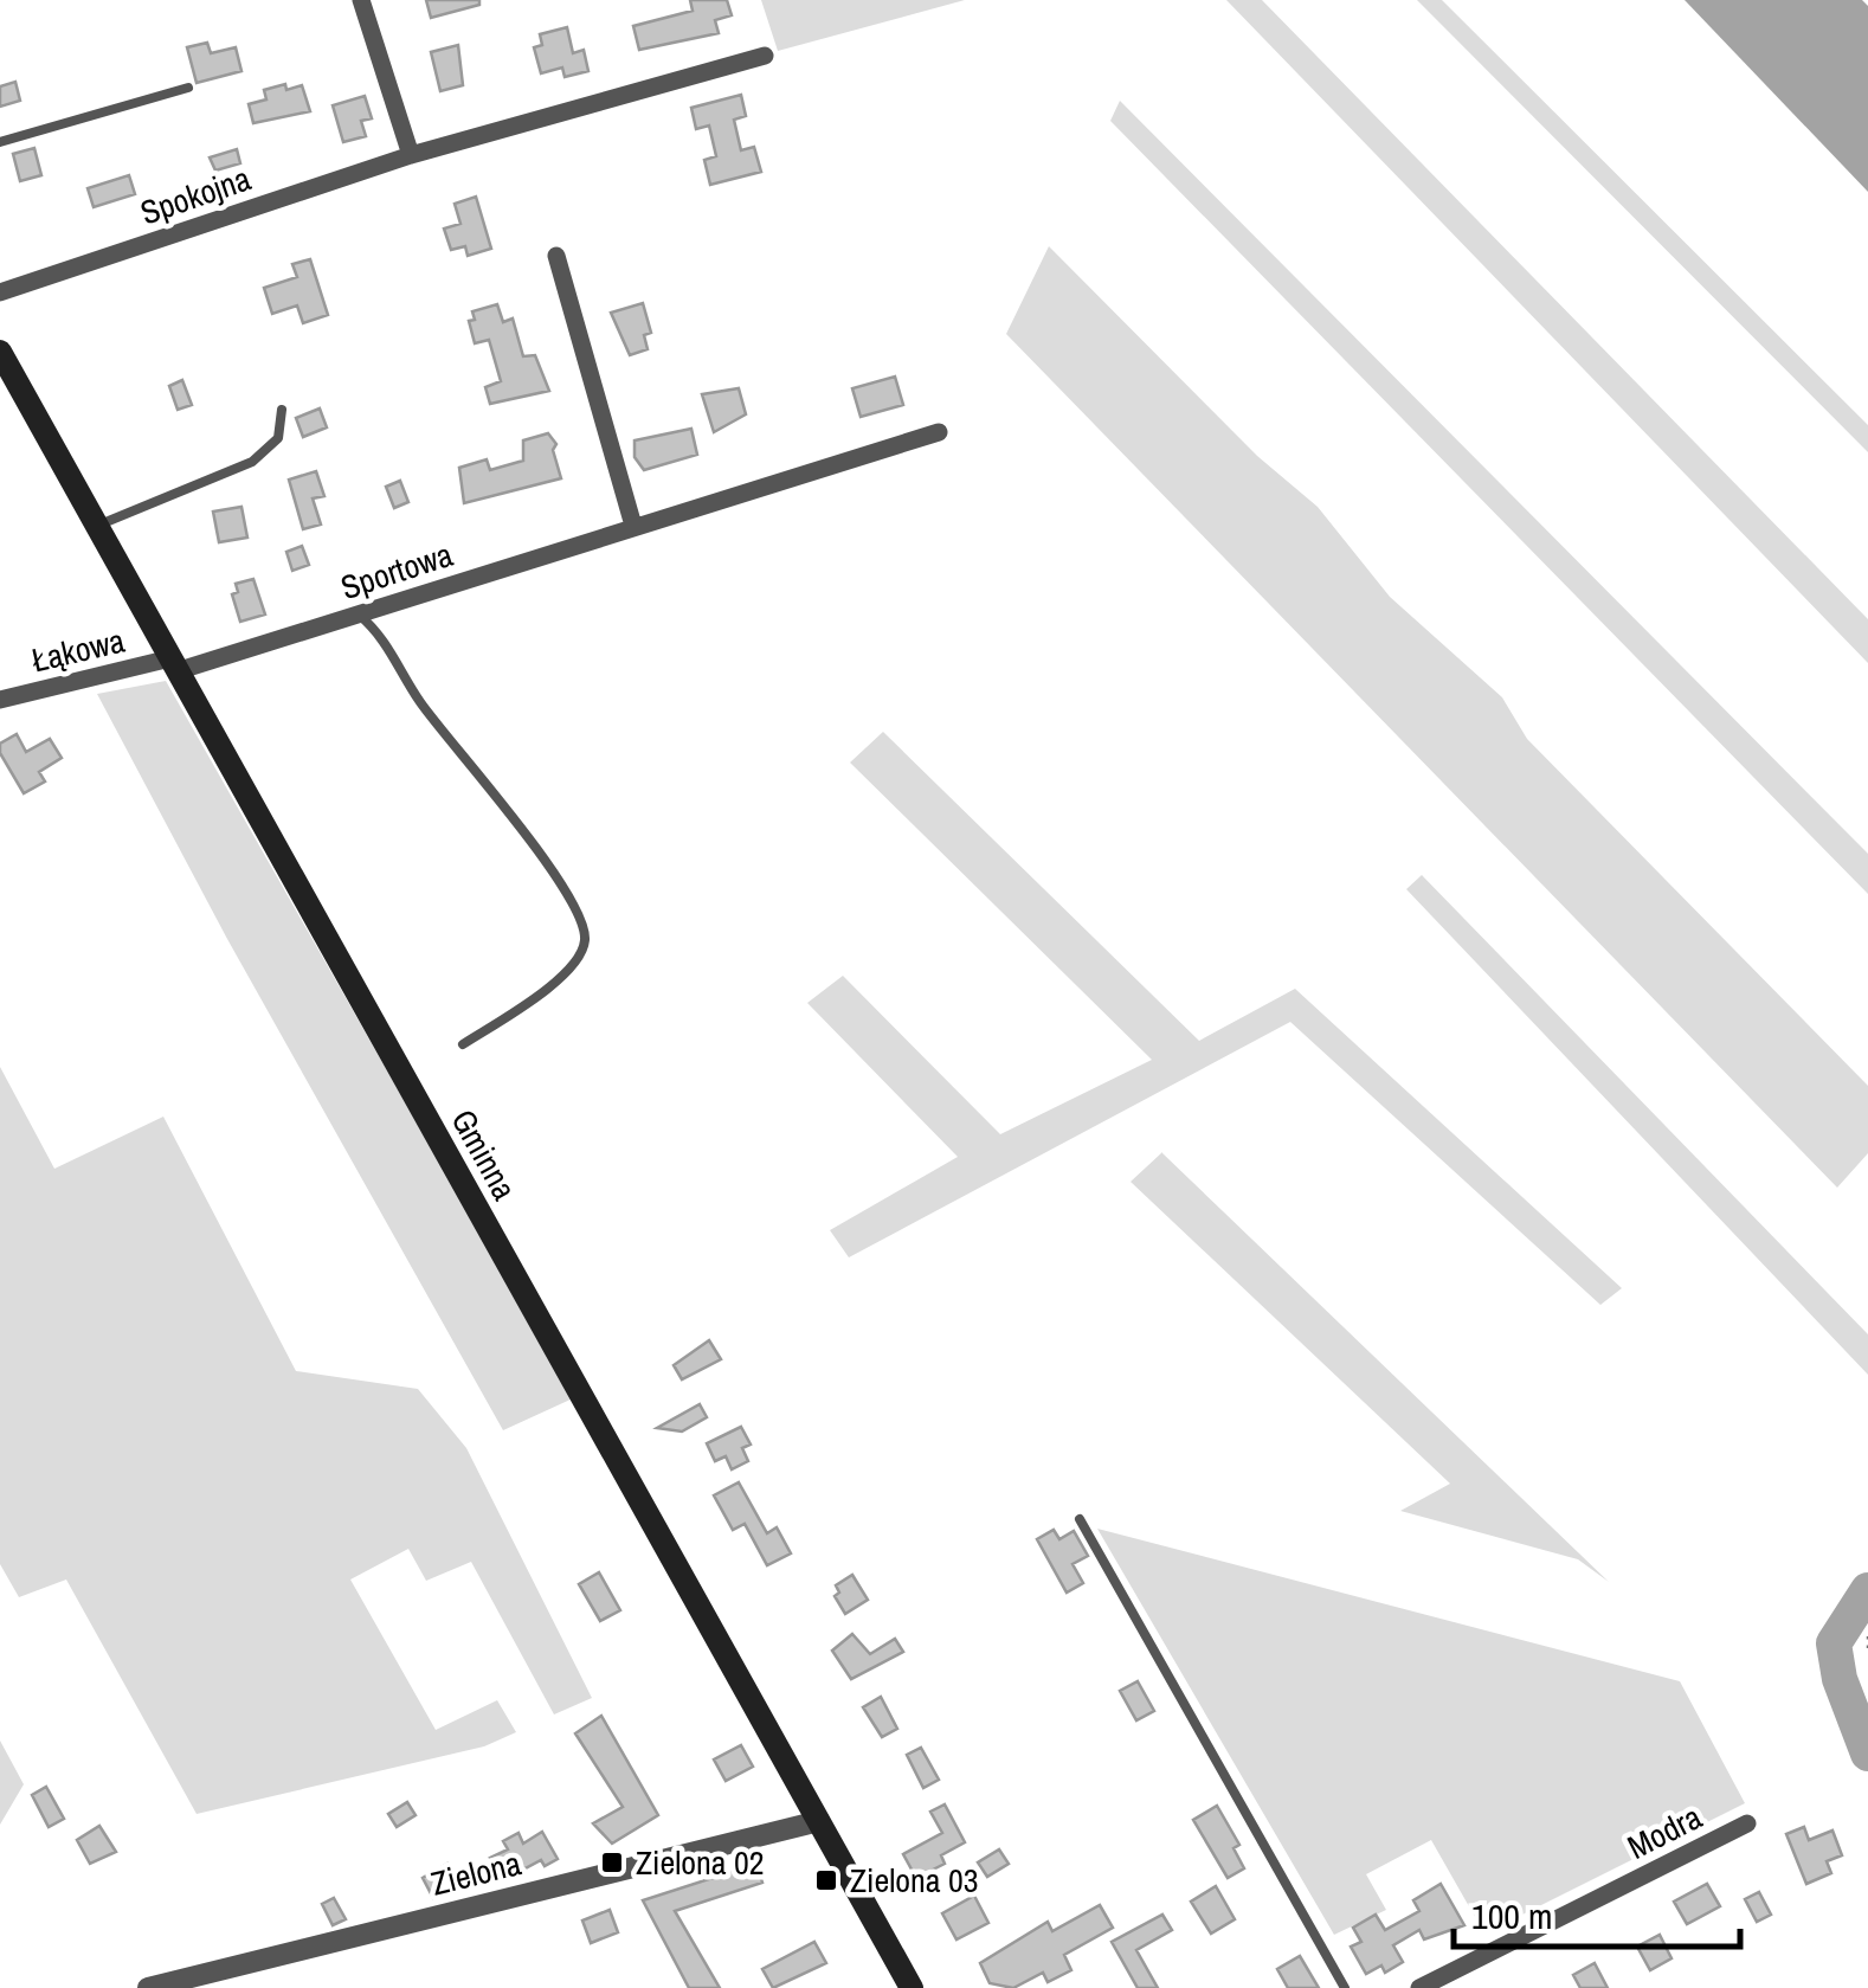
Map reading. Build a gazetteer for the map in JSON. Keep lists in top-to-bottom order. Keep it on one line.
{"streets":{"main road":["Gminna"],"street":["Spokojna","Sportowa","Łąkowa","Modra","Zielona"]},"crossings":[["Sportowa","Łąkowa"],["Sportowa","Gminna"],["Łąkowa","Gminna"],["Gminna","Zielona"]],"places":{"transit":["Zielona 02","Zielona 03"]},"scale_bar":"100 m"}
